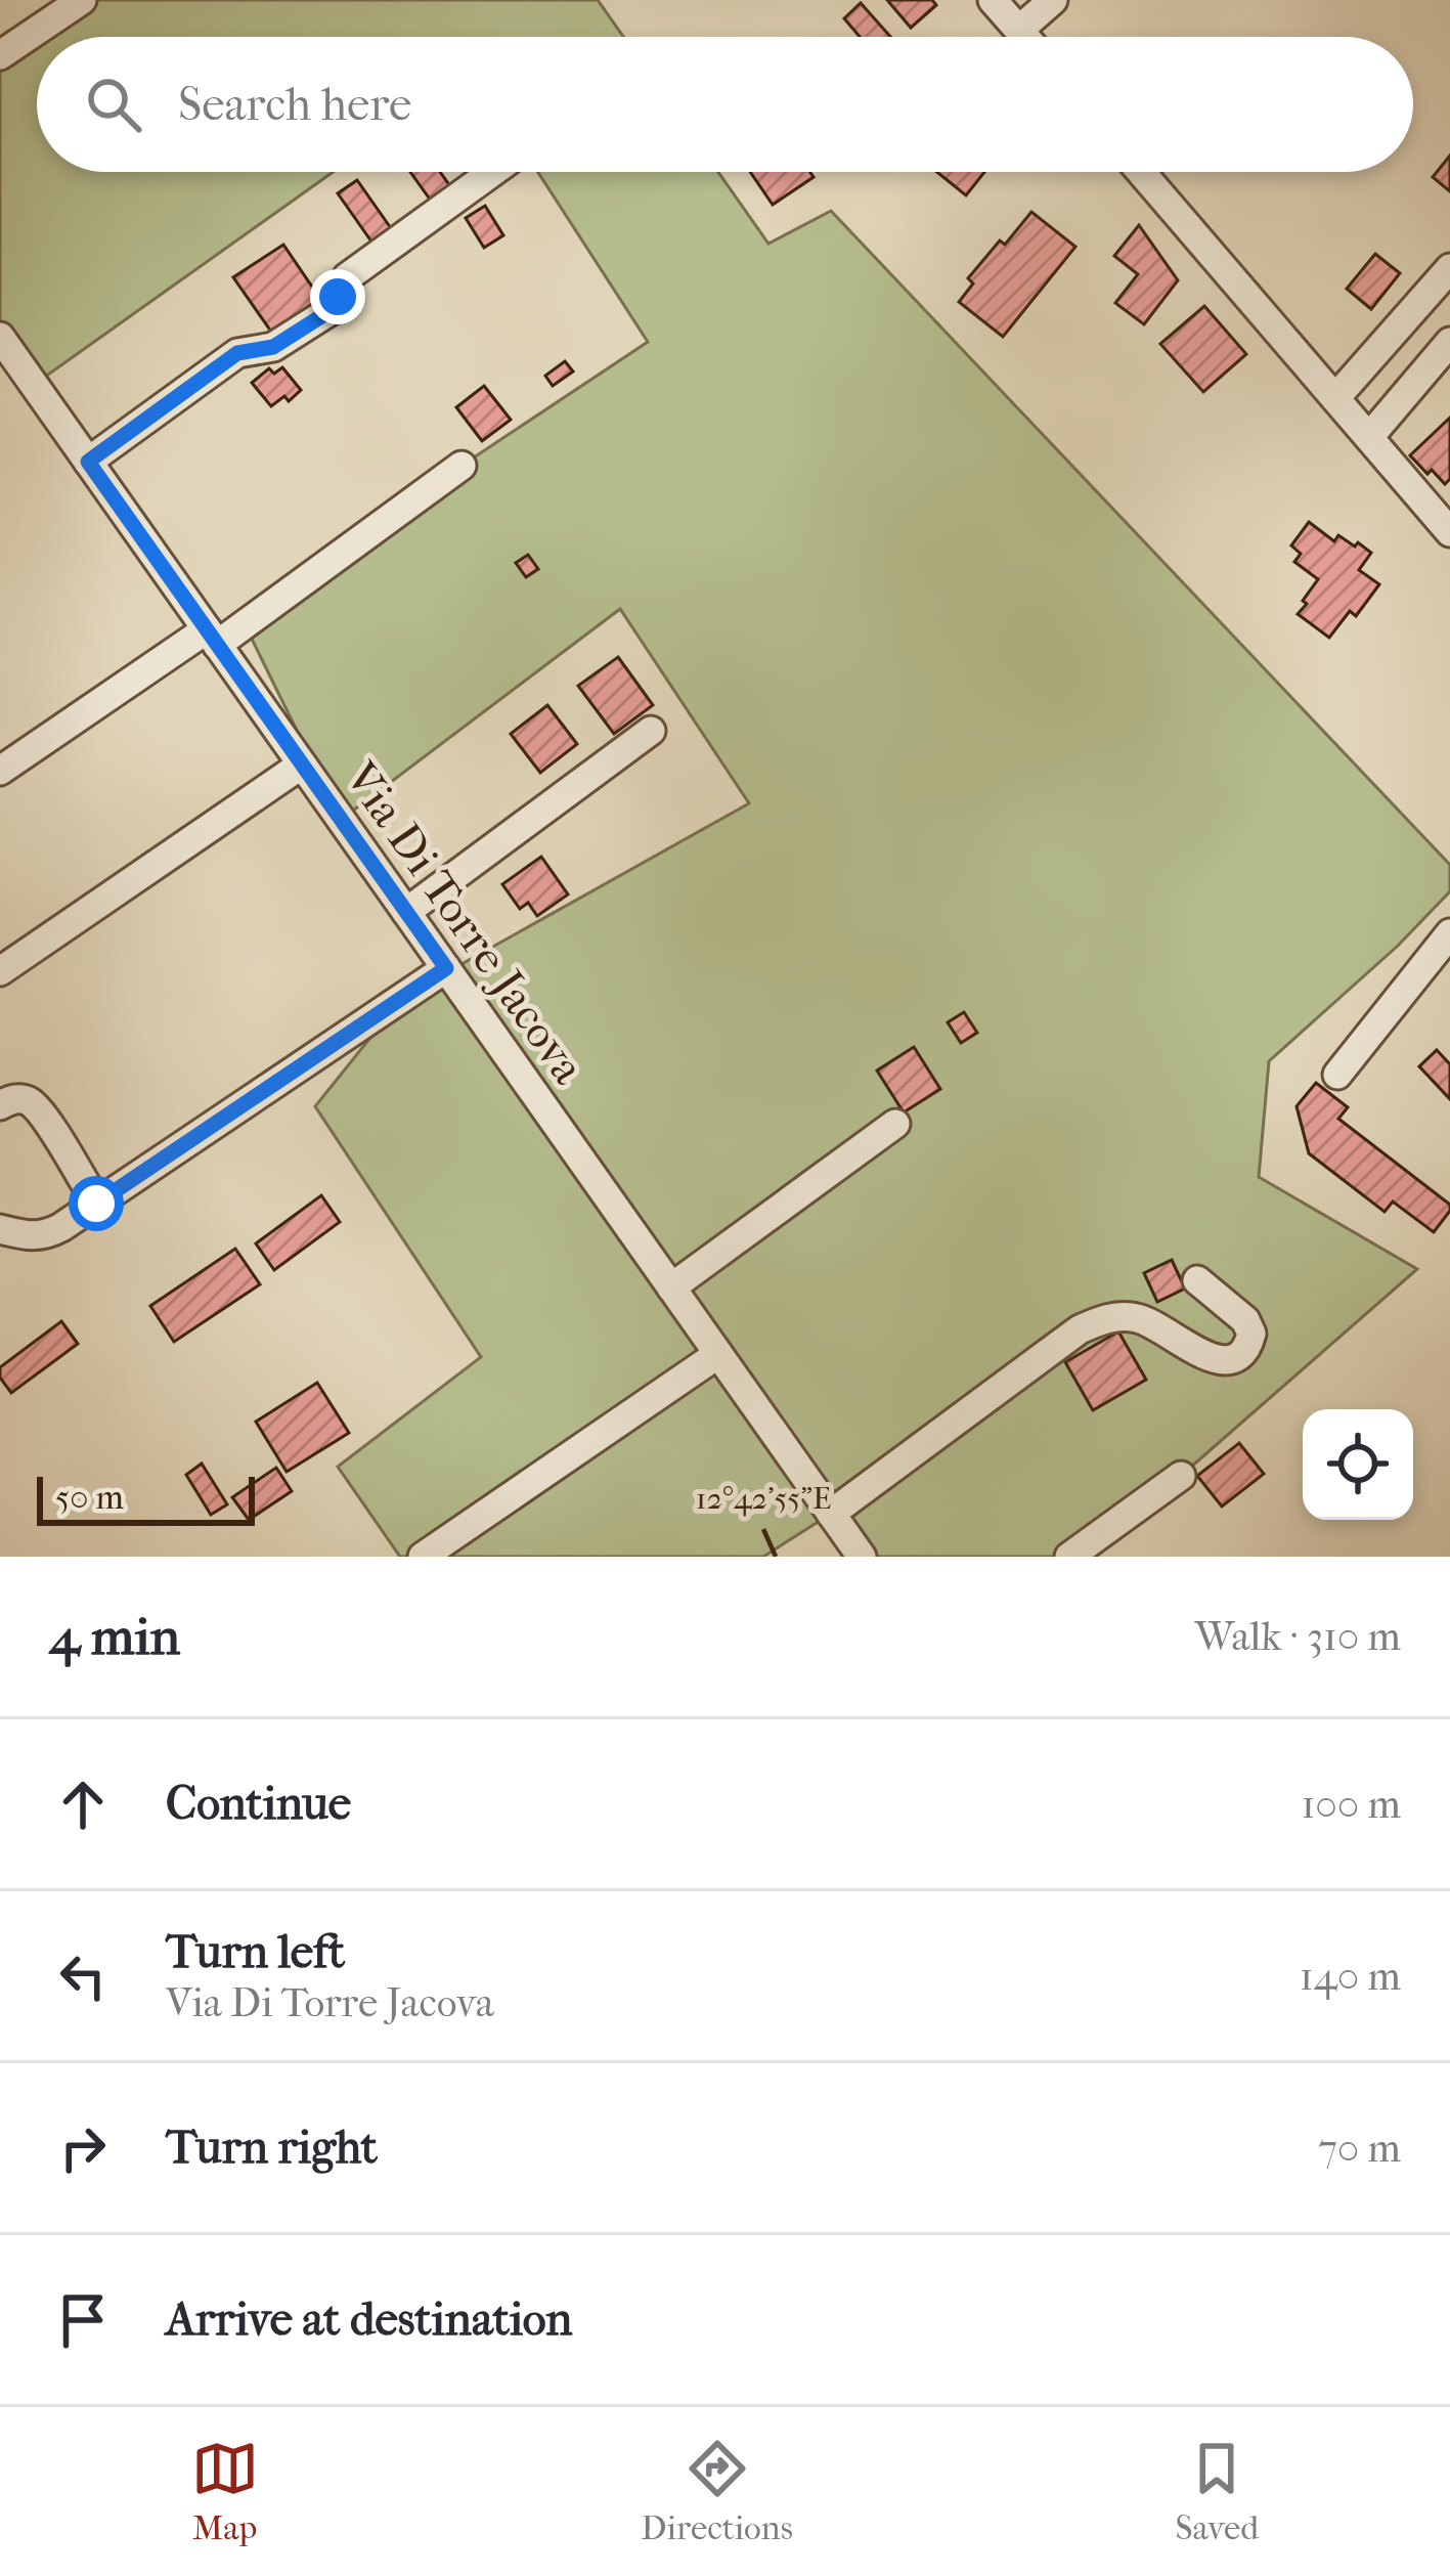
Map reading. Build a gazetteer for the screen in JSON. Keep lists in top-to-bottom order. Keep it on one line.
{"streets":{"street":["Via Di Torre Jacova"]},"scale_bar":"50 m","page":{"search":"Search here","scale":"50 m","heading":["4 min","Walk · 310 m"],"list":[["Continue","100 m"],["Turn left","Via Di Torre Jacova","140 m"],["Turn right","70 m"],"Arrive at destination"],"nav":["Map","Directions","Saved"]},"coordinates":["12°42'55\"E"]}
